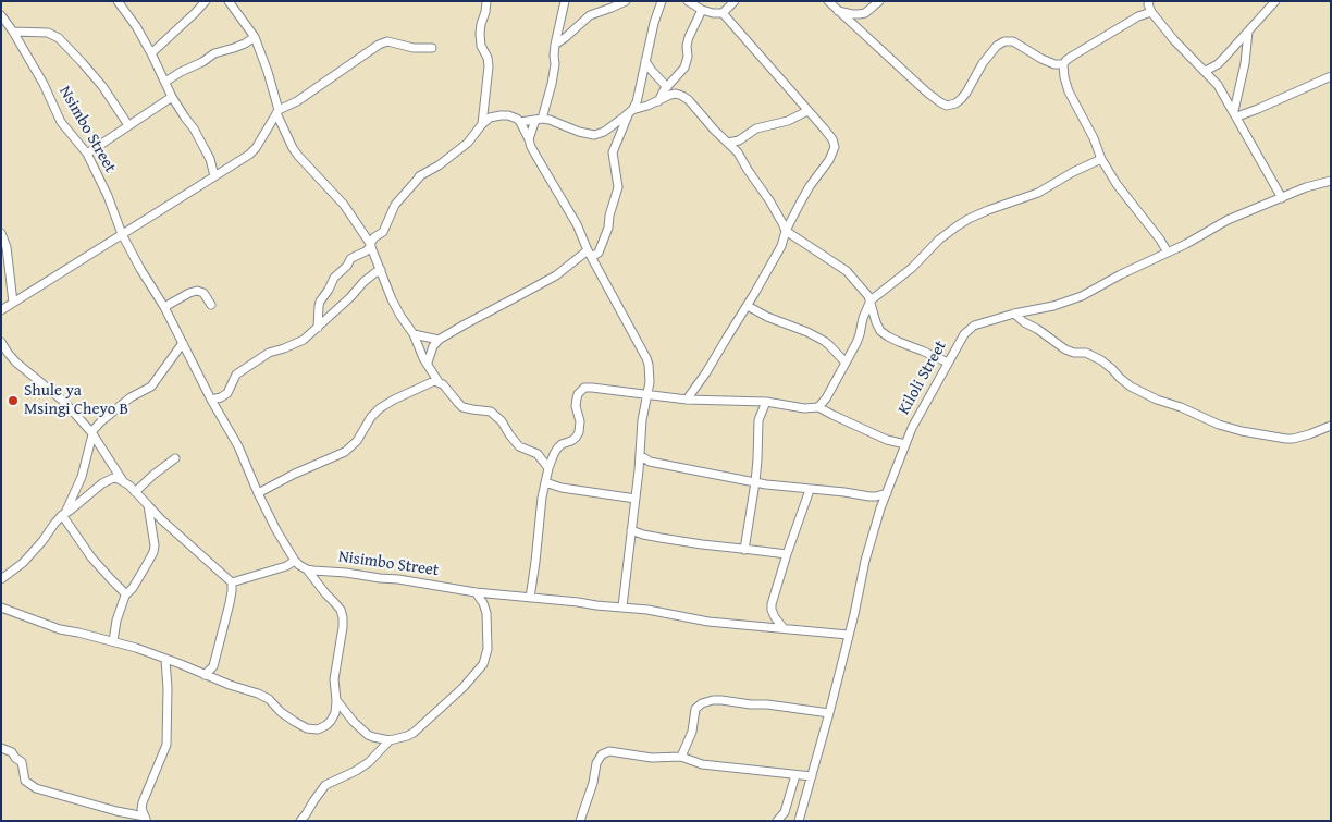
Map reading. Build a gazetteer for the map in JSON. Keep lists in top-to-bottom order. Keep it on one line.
{"streets":{"street":["Nsimbo Street","Kiloli Street","Nisimbo Street"]},"crossings":[["Kiloli Street","Nisimbo Street"]],"places":["Shule ya Msingi Cheyo B"]}
